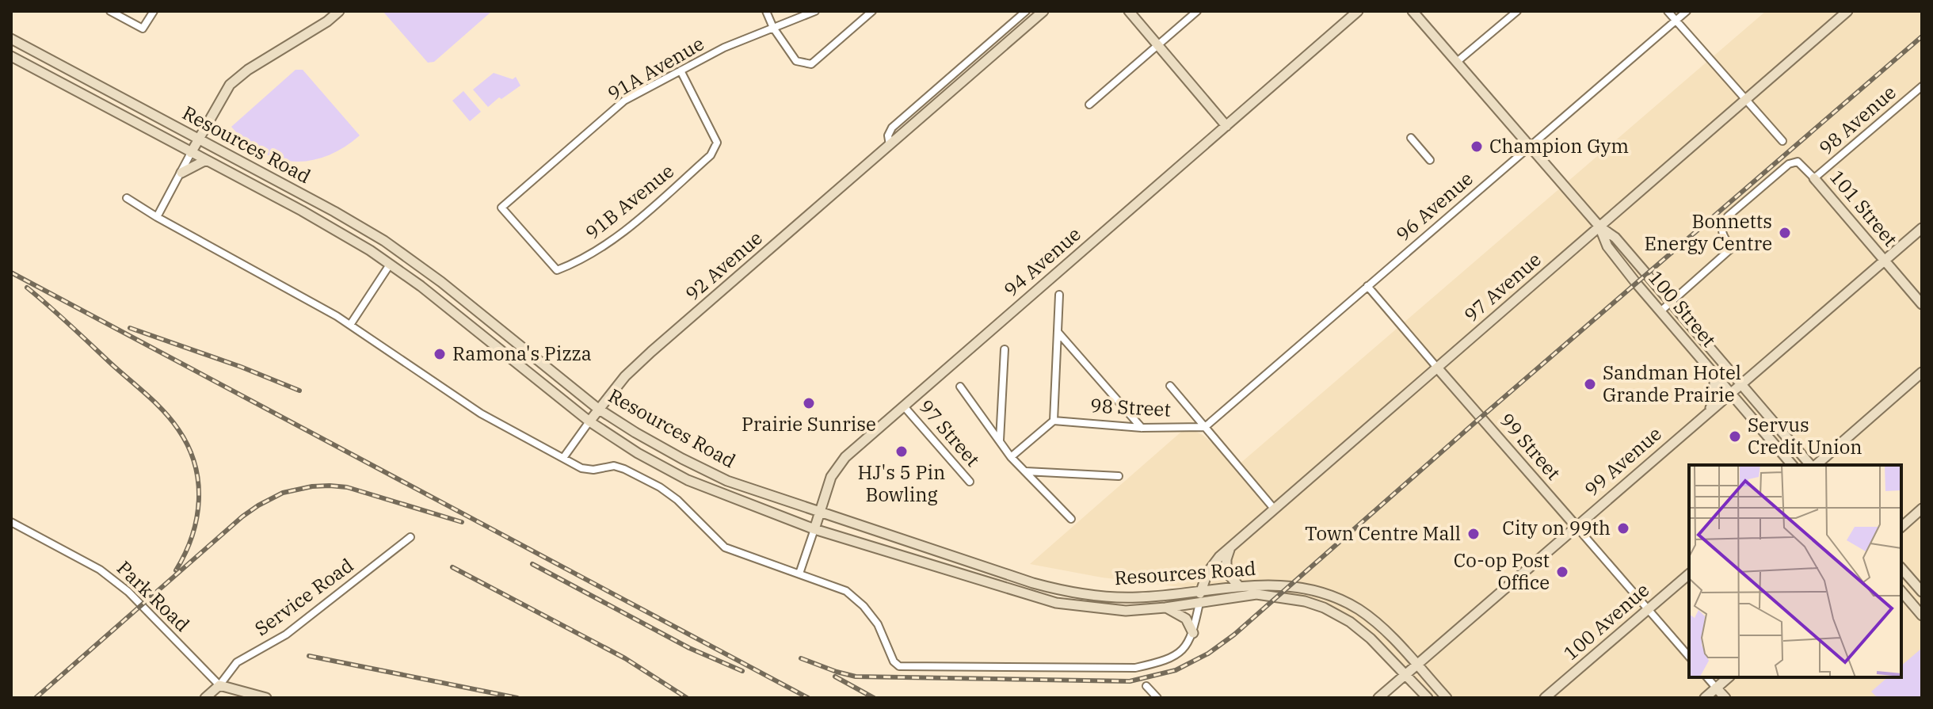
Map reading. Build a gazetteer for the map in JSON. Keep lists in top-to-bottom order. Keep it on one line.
{"streets":{"main road":["Resources Road","101 Street","94 Avenue","92 Avenue","97 Avenue","100 Street","99 Street","99 Avenue","Park Road","100 Avenue"],"street":["91A Avenue","98 Avenue","91B Avenue","96 Avenue","98 Street","97 Street","Service Road"]},"crossings":[["91A Avenue","91B Avenue"],["98 Avenue","101 Street"],["Resources Road","94 Avenue"],["Resources Road","92 Avenue"],["Resources Road","97 Avenue"],["Resources Road","99 Avenue"],["96 Avenue","100 Street"],["96 Avenue","98 Street"],["96 Avenue","99 Street"],["101 Street","100 Street"],["101 Street","99 Avenue"],["94 Avenue","97 Street"],["97 Avenue","100 Street"],["97 Avenue","98 Street"],["97 Avenue","99 Street"],["100 Street","99 Avenue"],["99 Street","99 Avenue"],["99 Street","100 Avenue"],["Park Road","Service Road"]],"places":["Champion Gym","Bonnetts Energy Centre","Ramona's Pizza","Sandman Hotel Grande Prairie","Prairie Sunrise","Servus Credit Union","HJ's 5 Pin Bowling","City on 99th","Town Centre Mall","Co-op Post Office"]}
